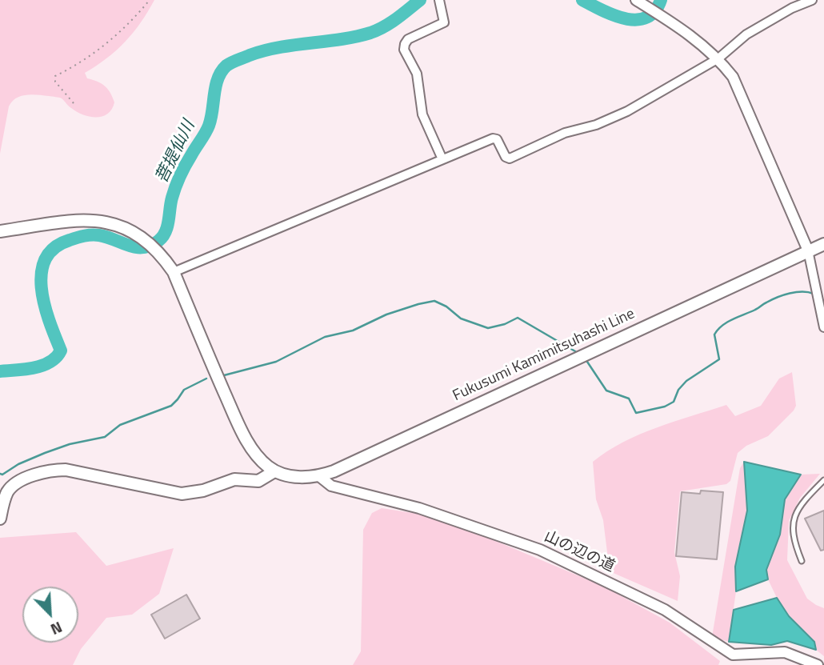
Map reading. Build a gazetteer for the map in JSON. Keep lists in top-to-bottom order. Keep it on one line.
{"streets":{"main road":["Fukusumi Kamimitsuhashi Line"],"street":["山の辺の道"]},"crossings":[["Fukusumi Kamimitsuhashi Line","山の辺の道"]],"water":["菩提仙川"],"north":"bottom right"}
